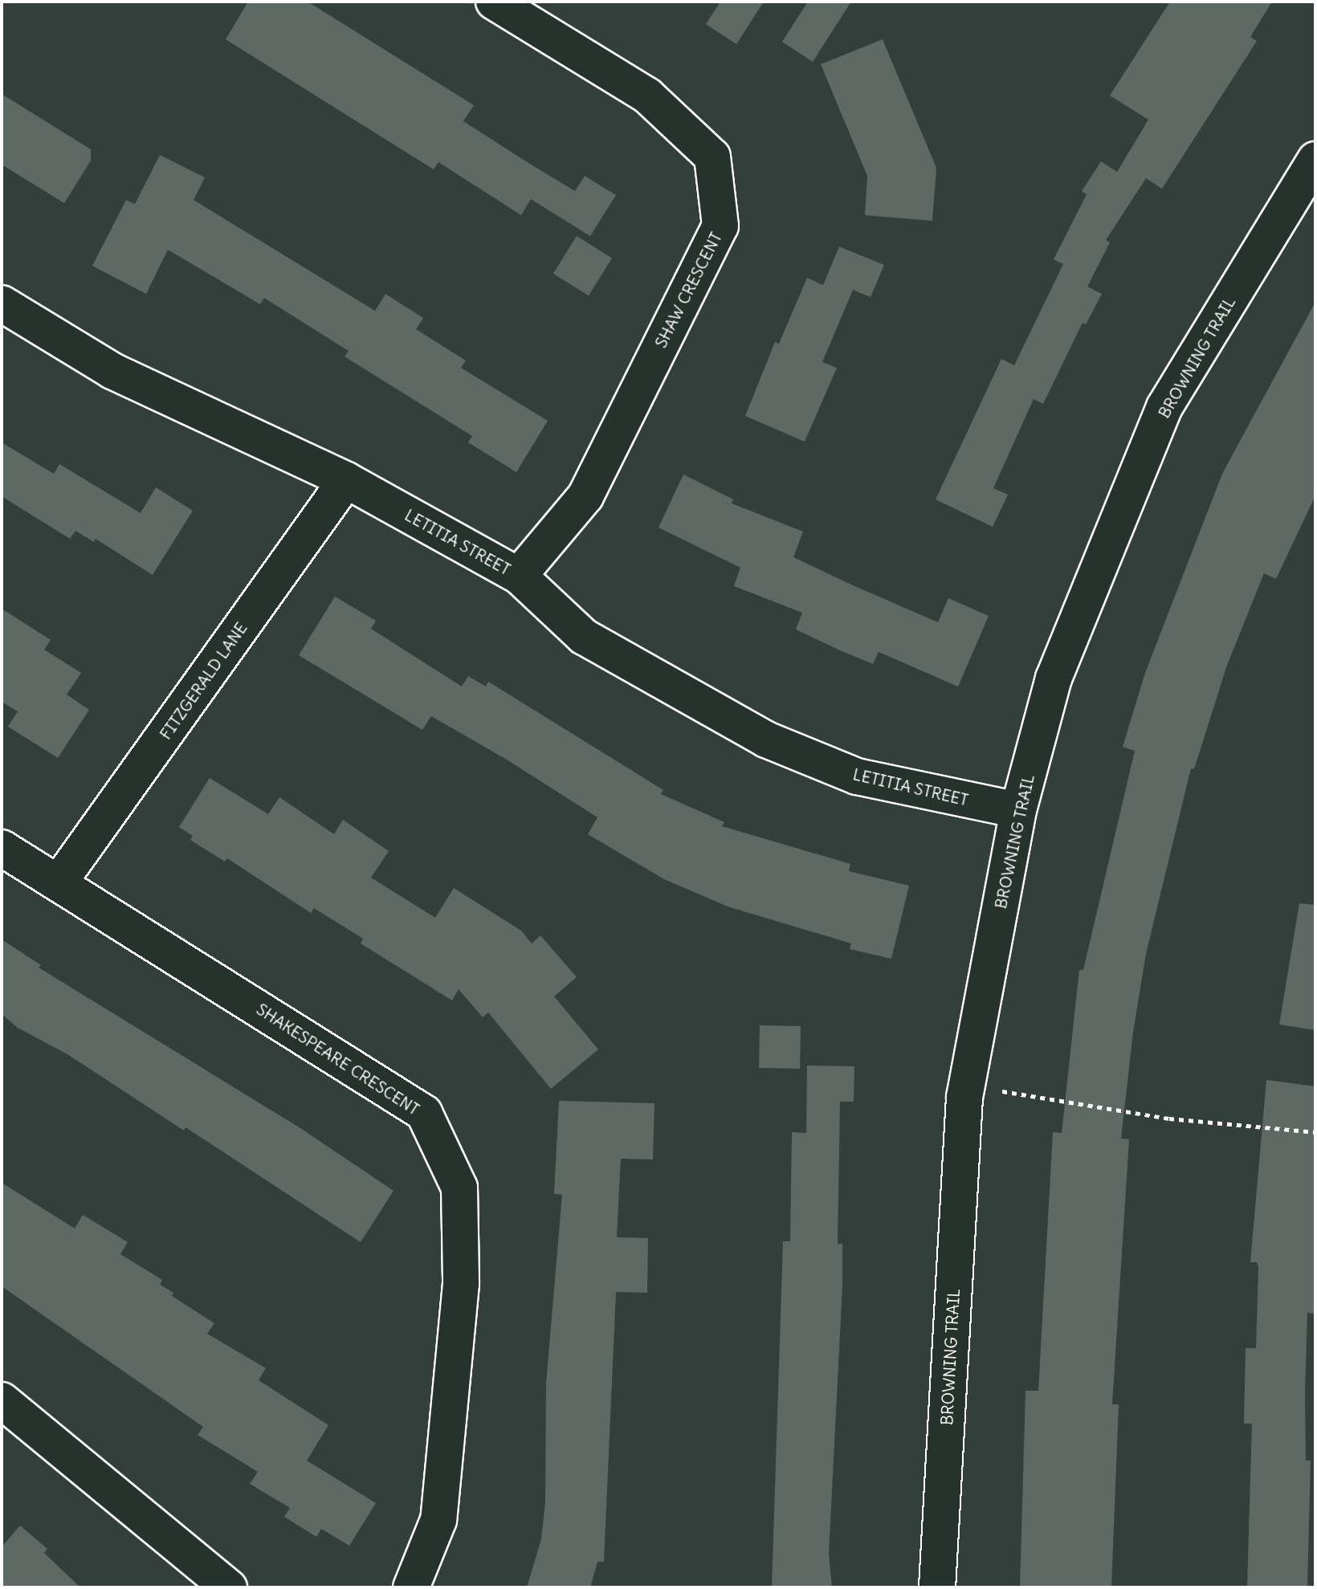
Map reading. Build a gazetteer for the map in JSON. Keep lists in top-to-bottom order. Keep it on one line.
{"streets":{"street":["SHAW CRESCENT","BROWNING TRAIL","LETITIA STREET","FITZGERALD LANE","SHAKESPEARE CRESCENT"]},"crossings":[["SHAW CRESCENT","LETITIA STREET"],["BROWNING TRAIL","LETITIA STREET"],["LETITIA STREET","FITZGERALD LANE"],["FITZGERALD LANE","SHAKESPEARE CRESCENT"]]}
